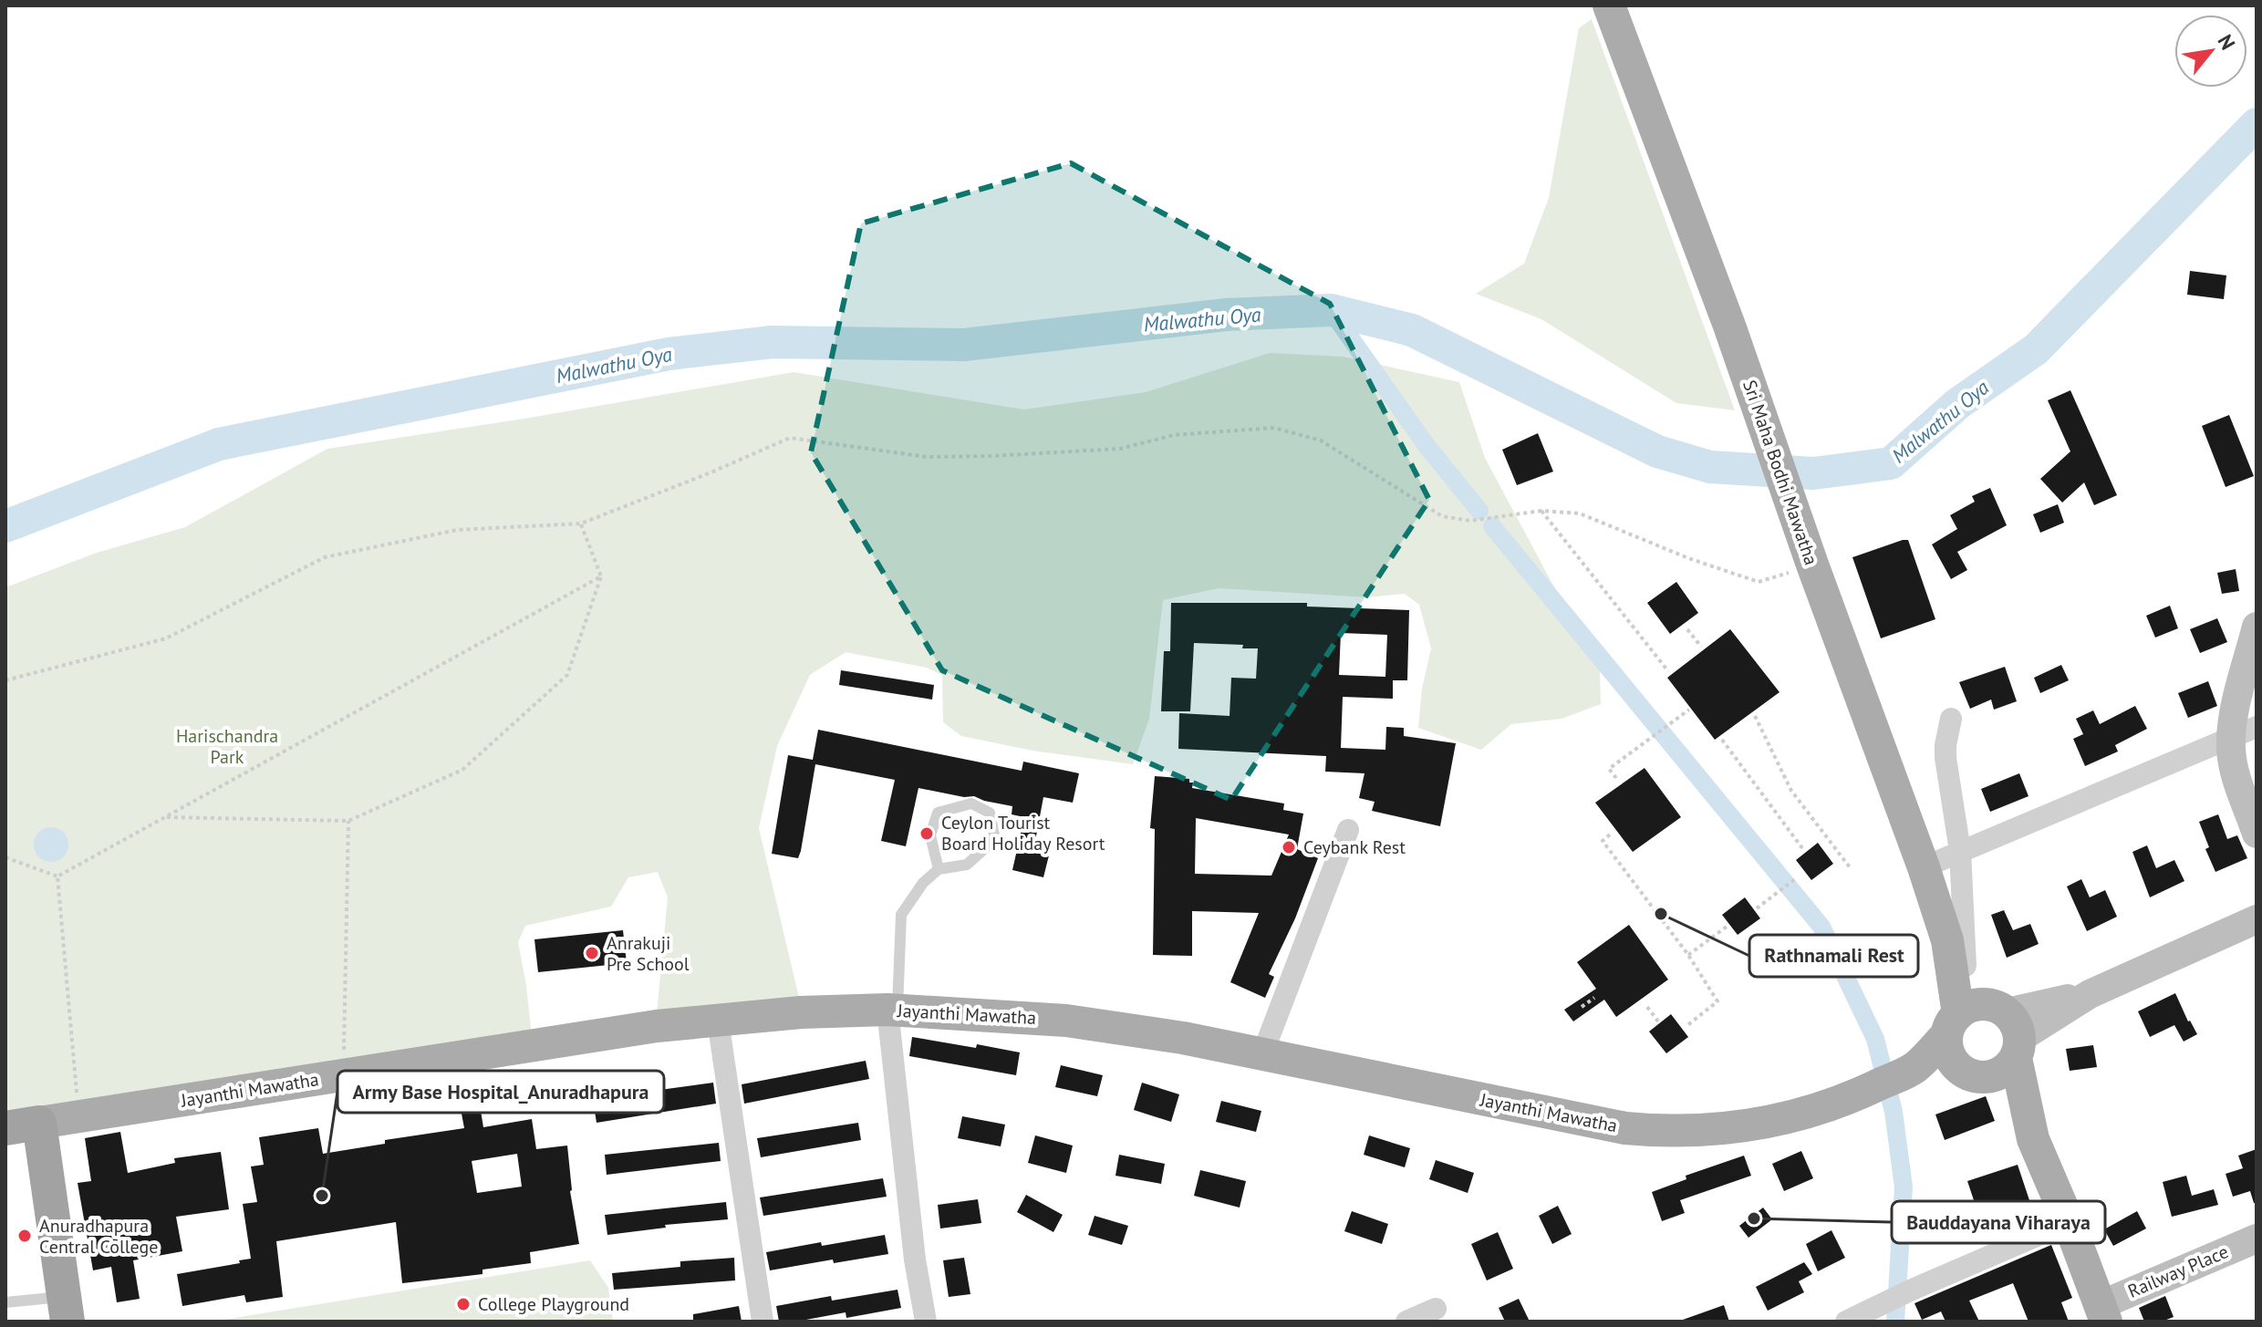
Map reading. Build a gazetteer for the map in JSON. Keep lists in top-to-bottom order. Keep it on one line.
{"streets":{"main road":["Sri Maha Bodhi Mawatha","Jayanthi Mawatha","Railway Place"]},"crossings":[["Sri Maha Bodhi Mawatha","Jayanthi Mawatha"]],"water":["Malwathu Oya"],"parks":["Harischandra Park"],"places":["Ceylon Tourist Board Holiday Resort","Ceybank Rest","Rathnamali Rest","Anrakuji Pre School","Army Base Hospital_Anuradhapura","Bauddayana Viharaya","Anuradhapura Central College","College Playground"],"north":"top right"}
